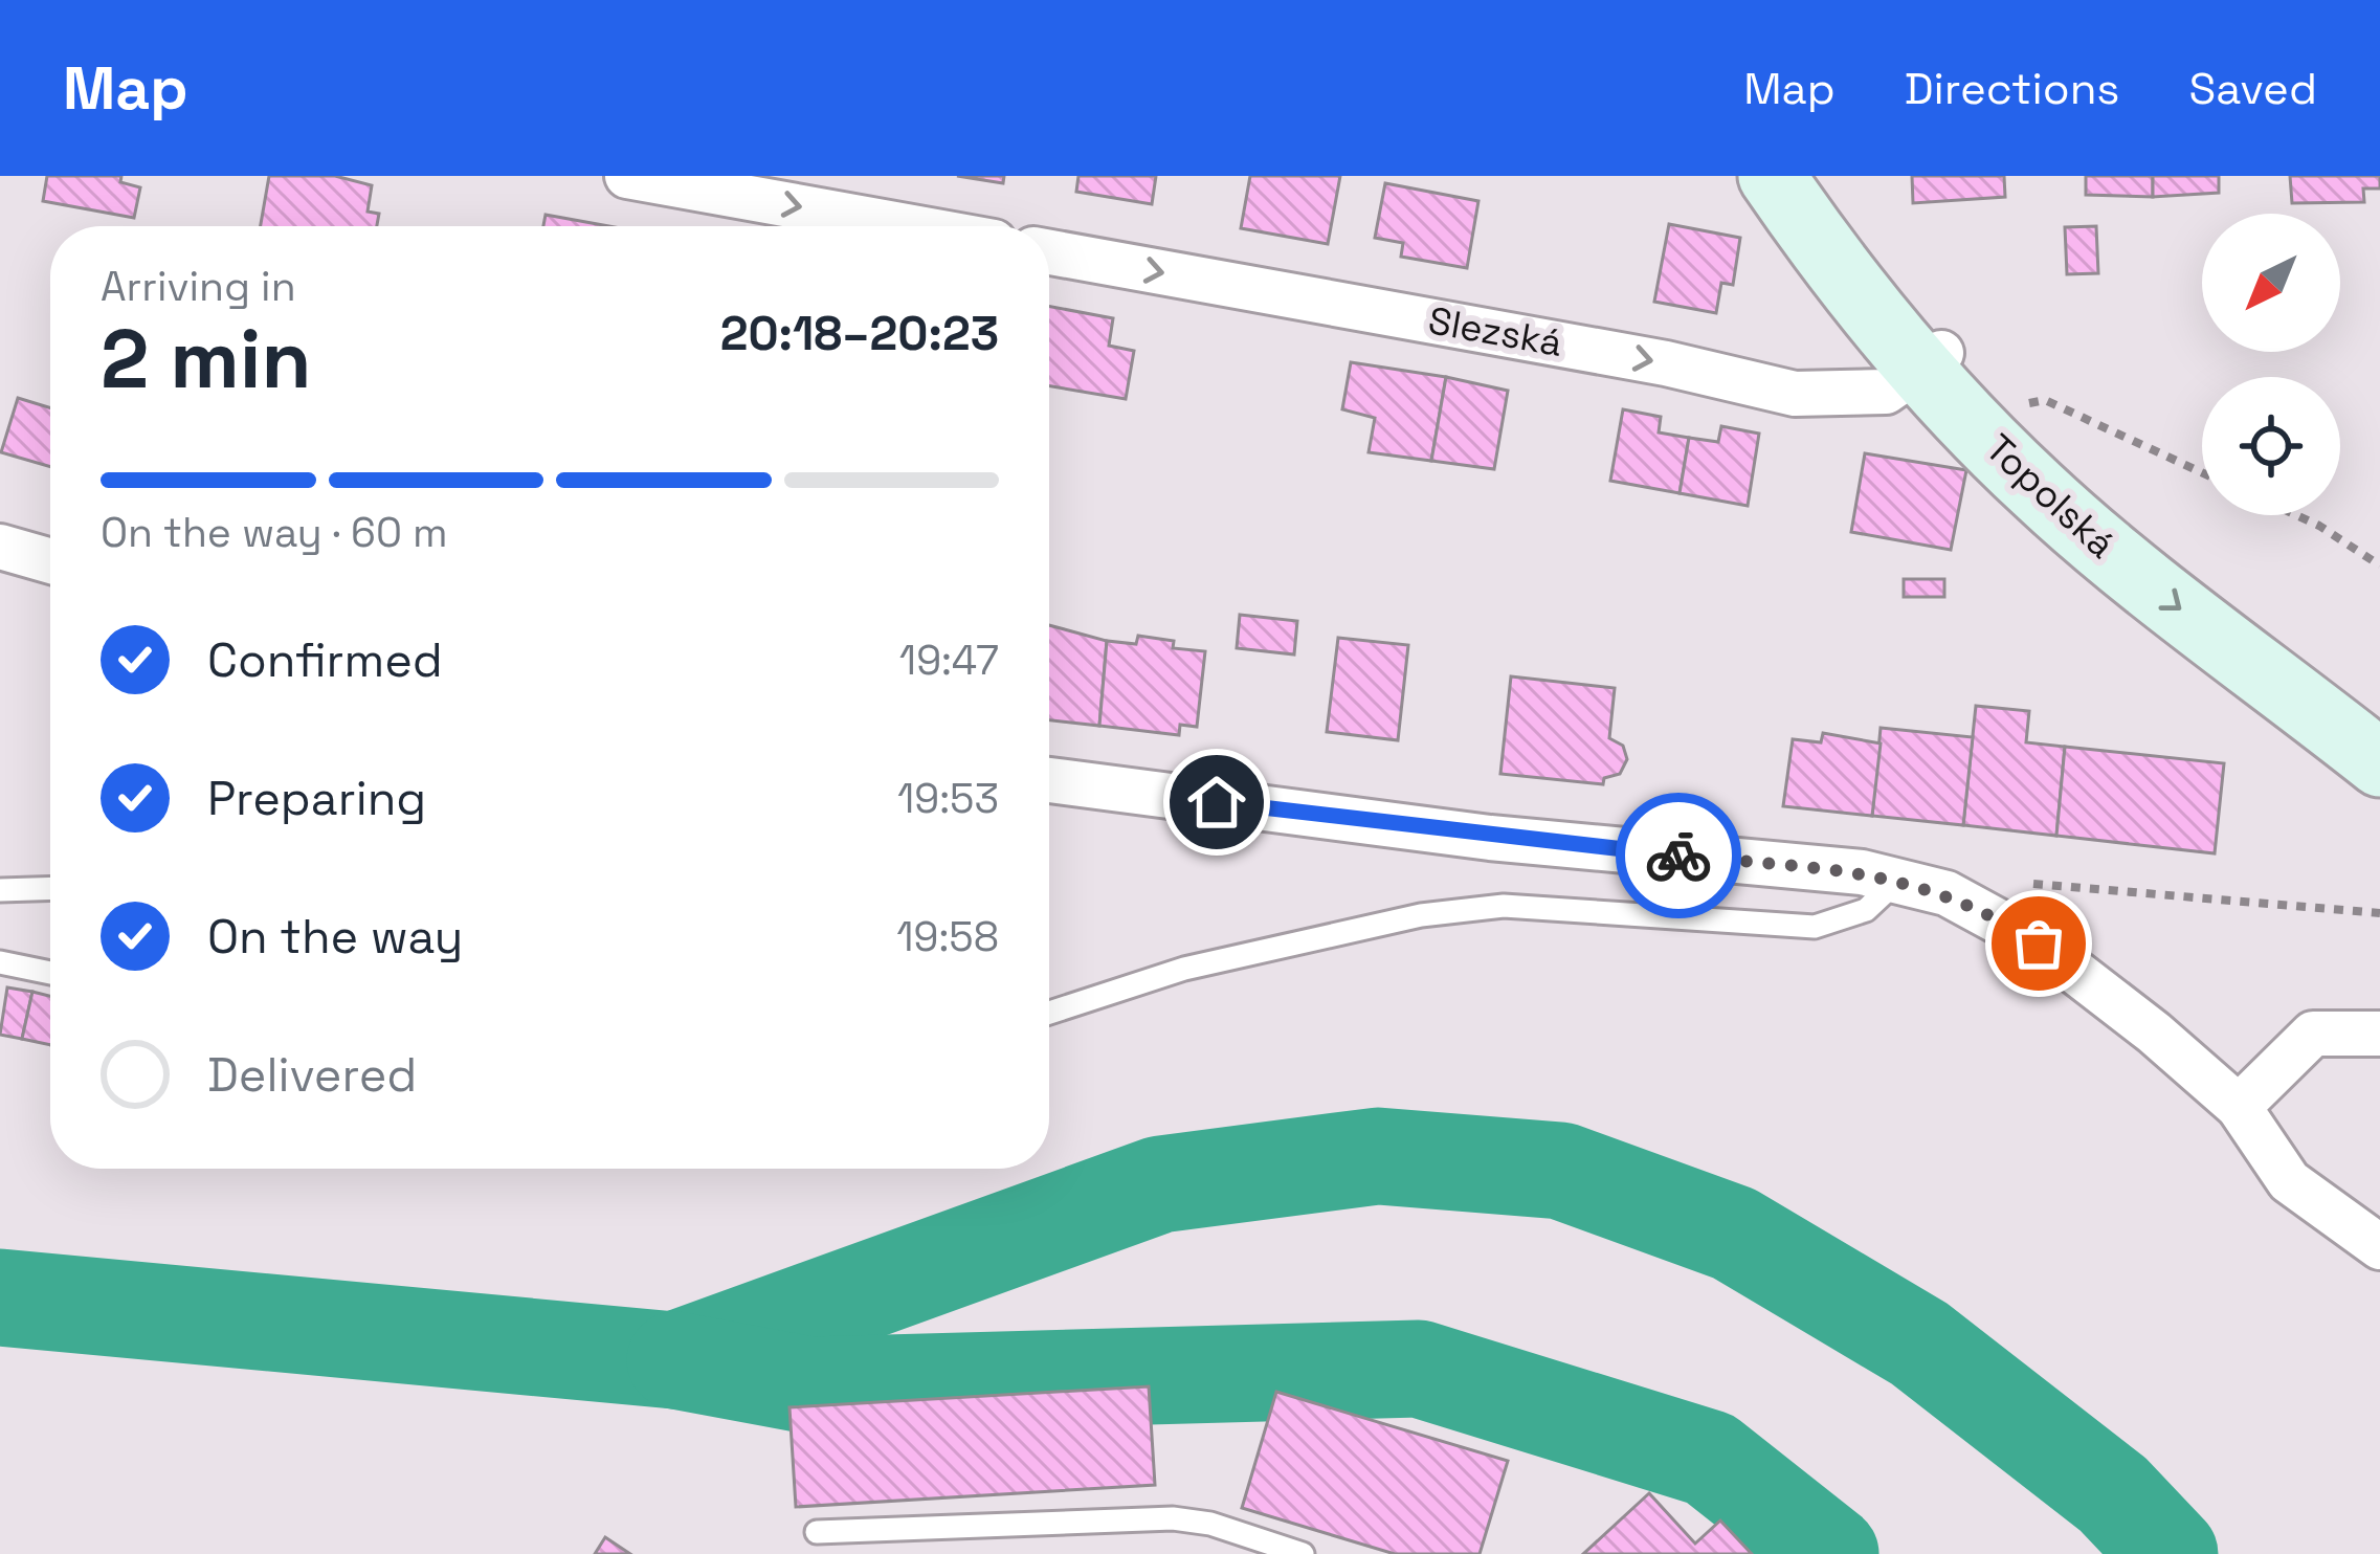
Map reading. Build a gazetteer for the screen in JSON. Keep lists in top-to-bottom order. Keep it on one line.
{"streets":{"street":["Slezská","Topolská"]},"crossings":[["Slezská","Topolská"]],"one_way":["Slezská"],"north":"bottom left","page":{"header":"Map","nav":["Map","Directions","Saved"],"heading":["2 min","Arriving in","20:18–20:23"],"bar":"On the way · 60 m","list":[["Confirmed","19:47"],["Preparing","19:53"],["On the way","19:58"],"Delivered"]}}
